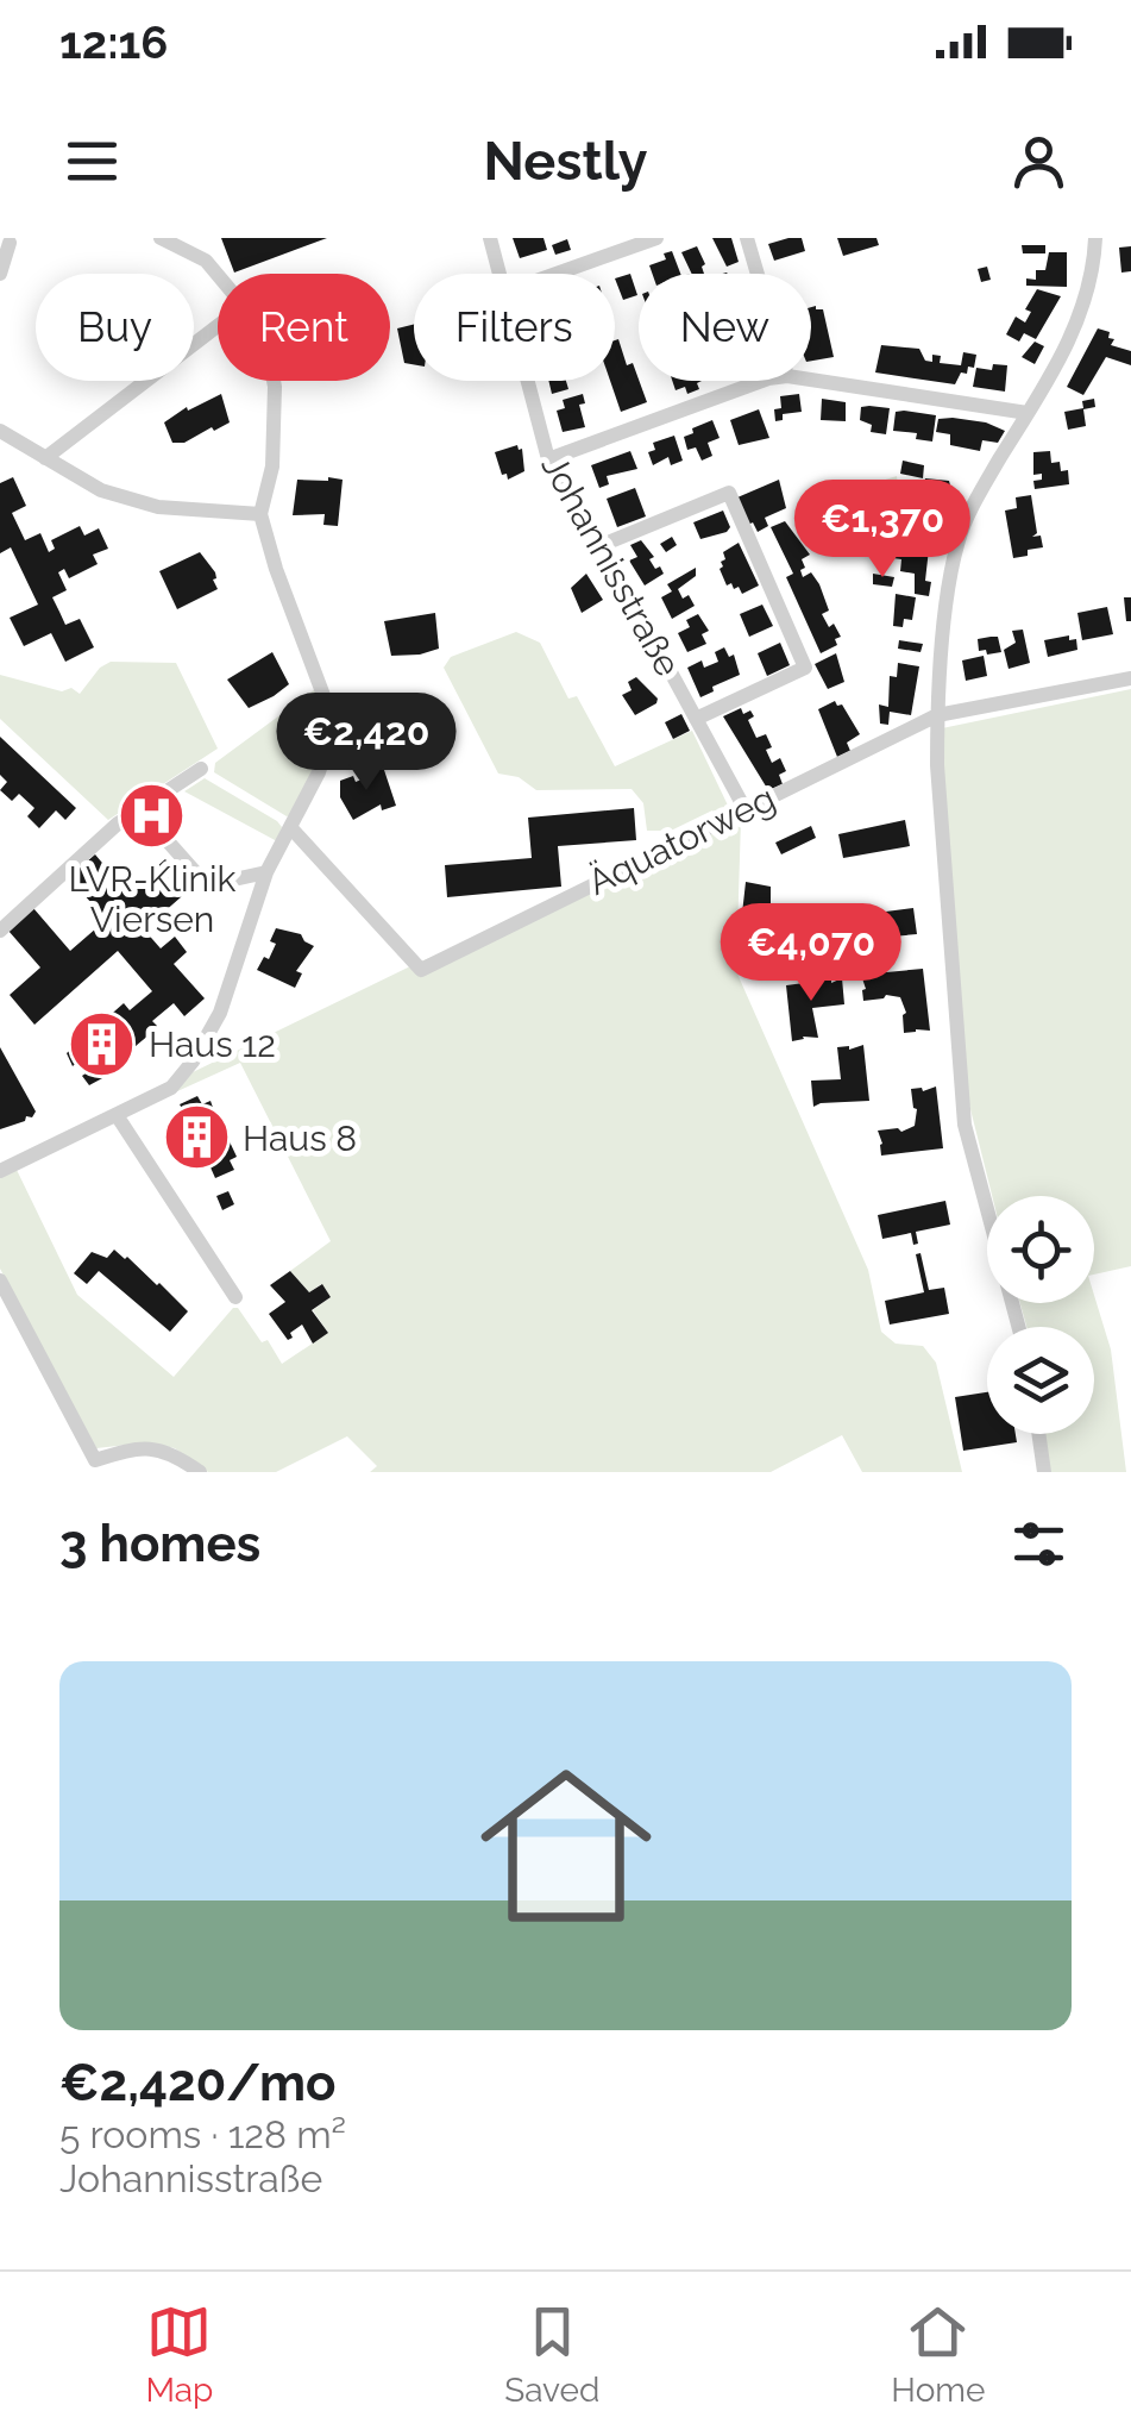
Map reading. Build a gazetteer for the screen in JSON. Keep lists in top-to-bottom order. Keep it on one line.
{"streets":{"street":["Johannisstraße","Äquatorweg"]},"crossings":[["Johannisstraße","Äquatorweg"]],"places":{"hospital":["LVR-Klinik Viersen"],"building":["Haus 12","Haus 8"]},"page":{"status":"12:16","header":"Nestly","chip":["Buy","Rent","Filters","New"],"price":["€1,370","€2,420","€4,070"],"heading":"3 homes","list":[{"name":"€2,420/mo","note":"5 rooms · 128 m² · Johannisstraße"}],"tabs":["Map","Saved","Home"]}}
